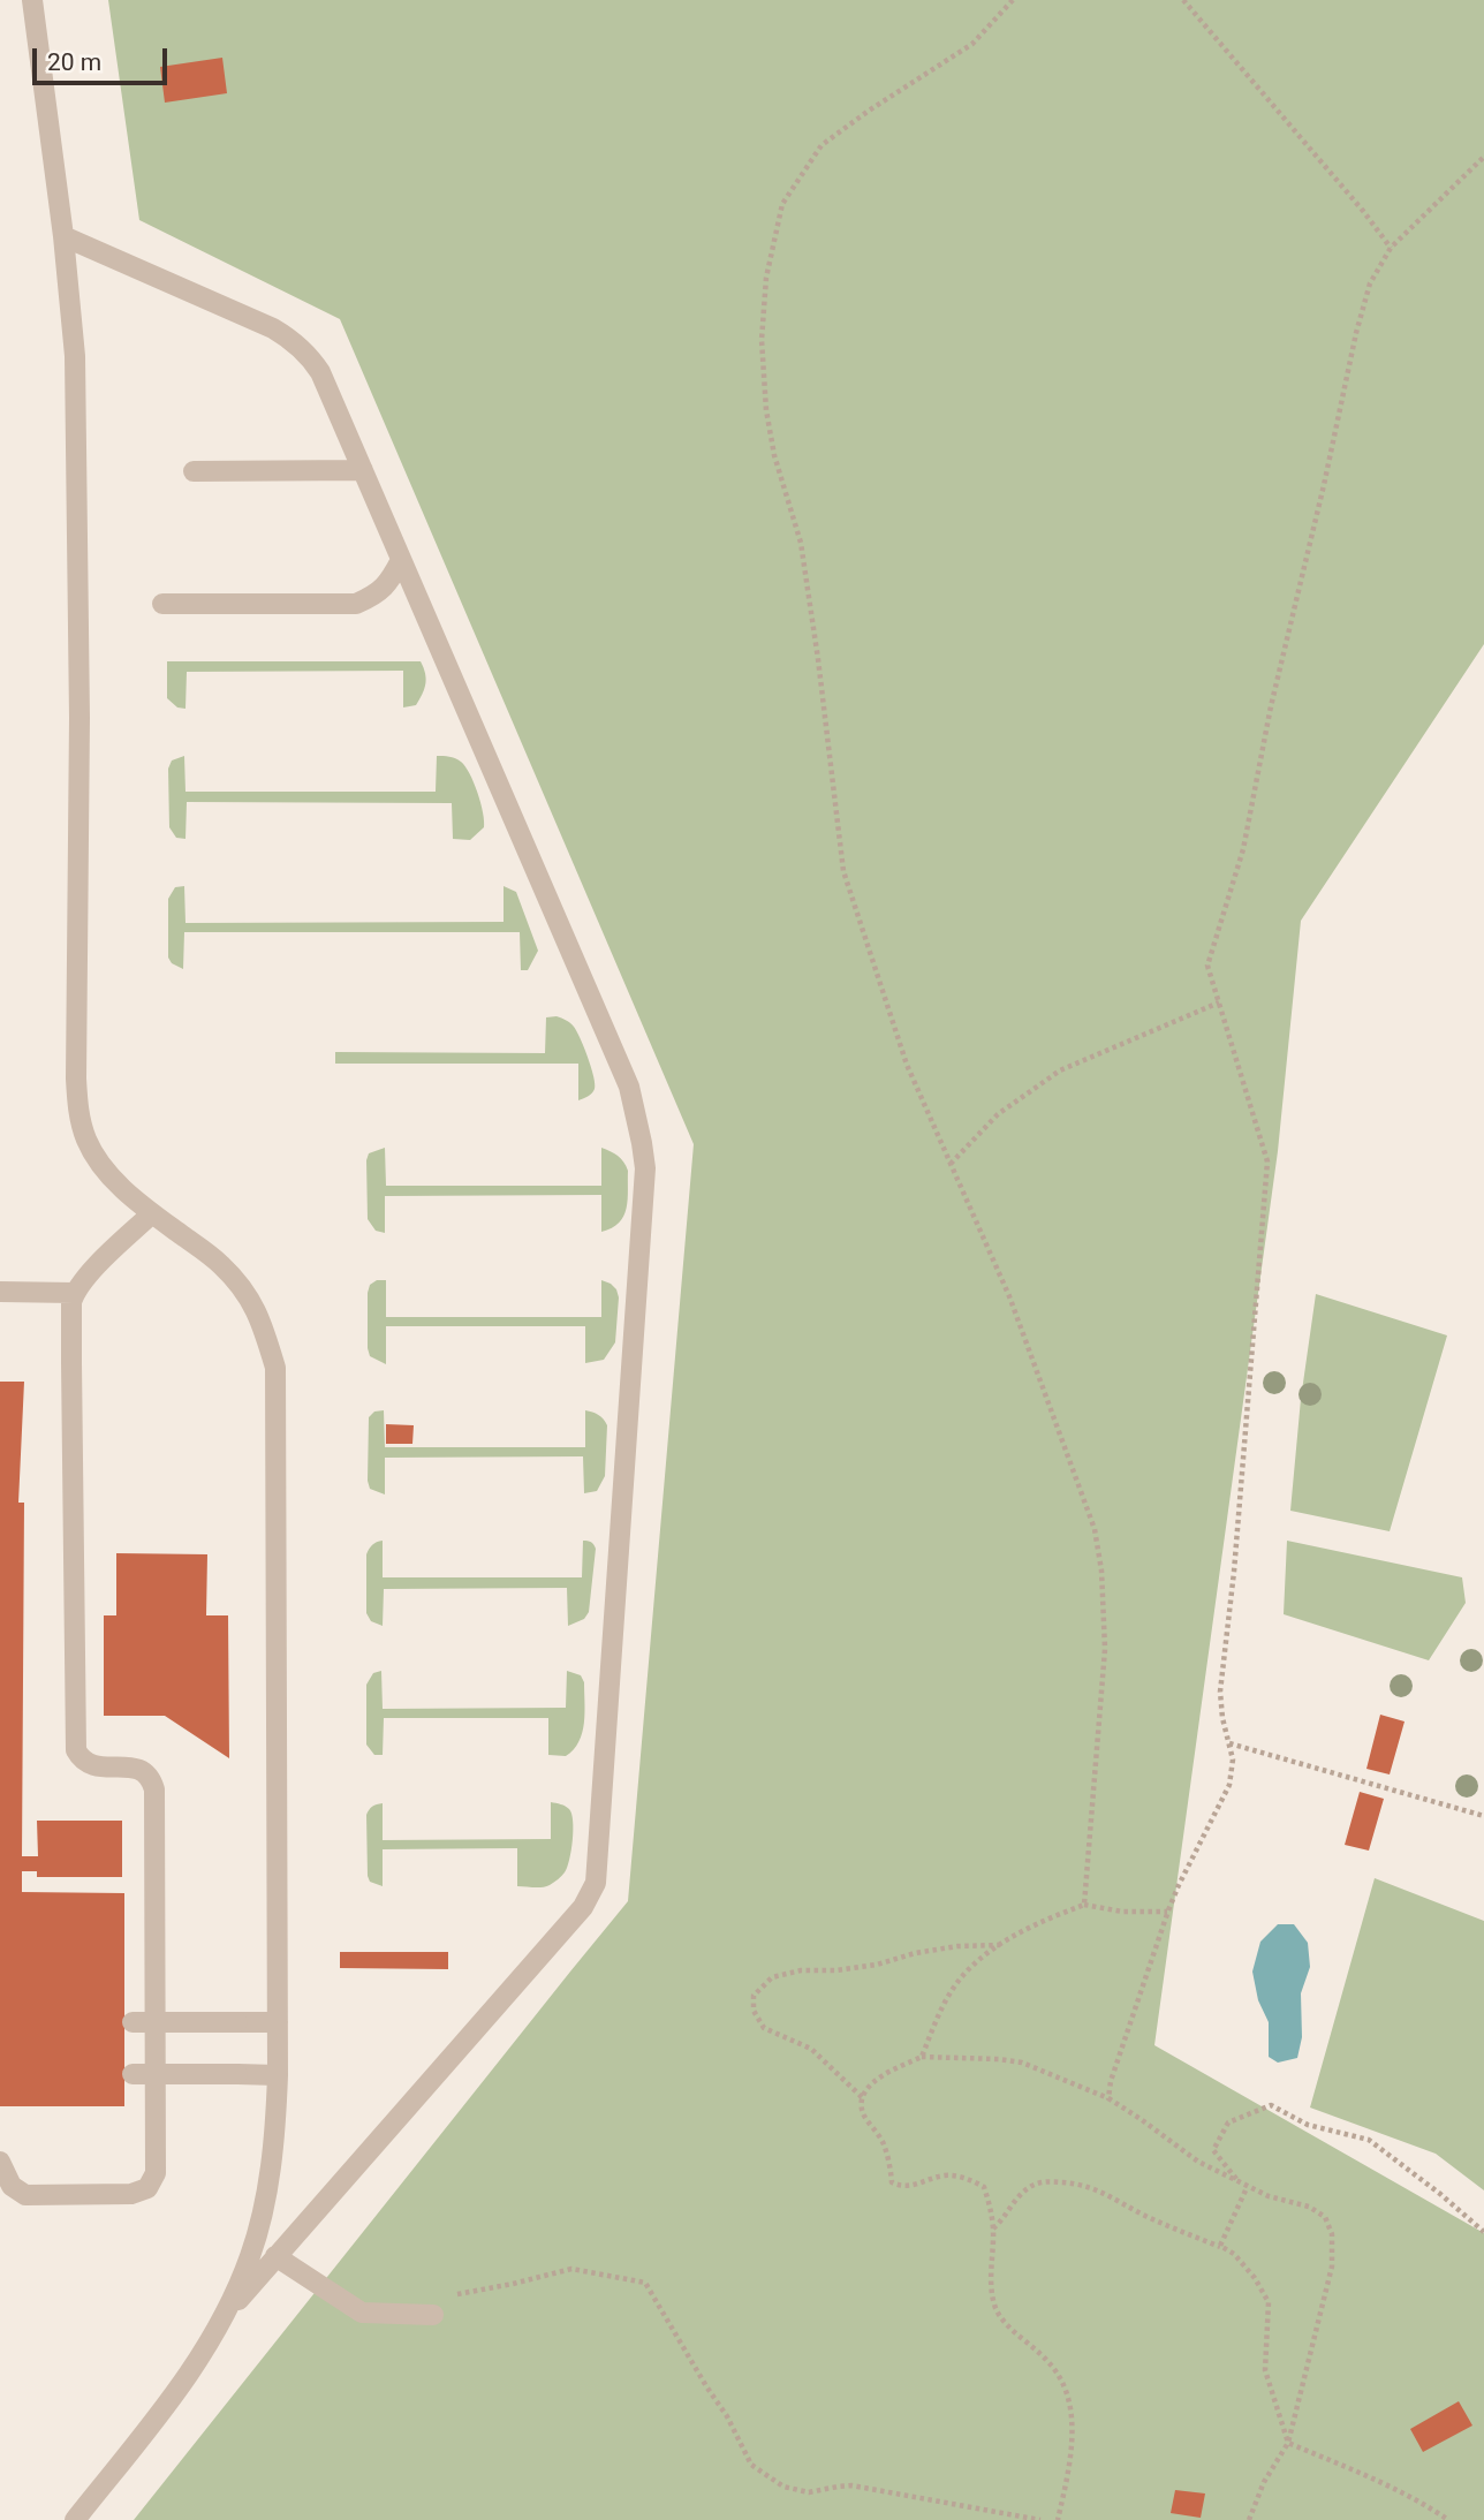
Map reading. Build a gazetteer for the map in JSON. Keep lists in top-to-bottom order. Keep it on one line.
{"scale_bar":"20 m"}
